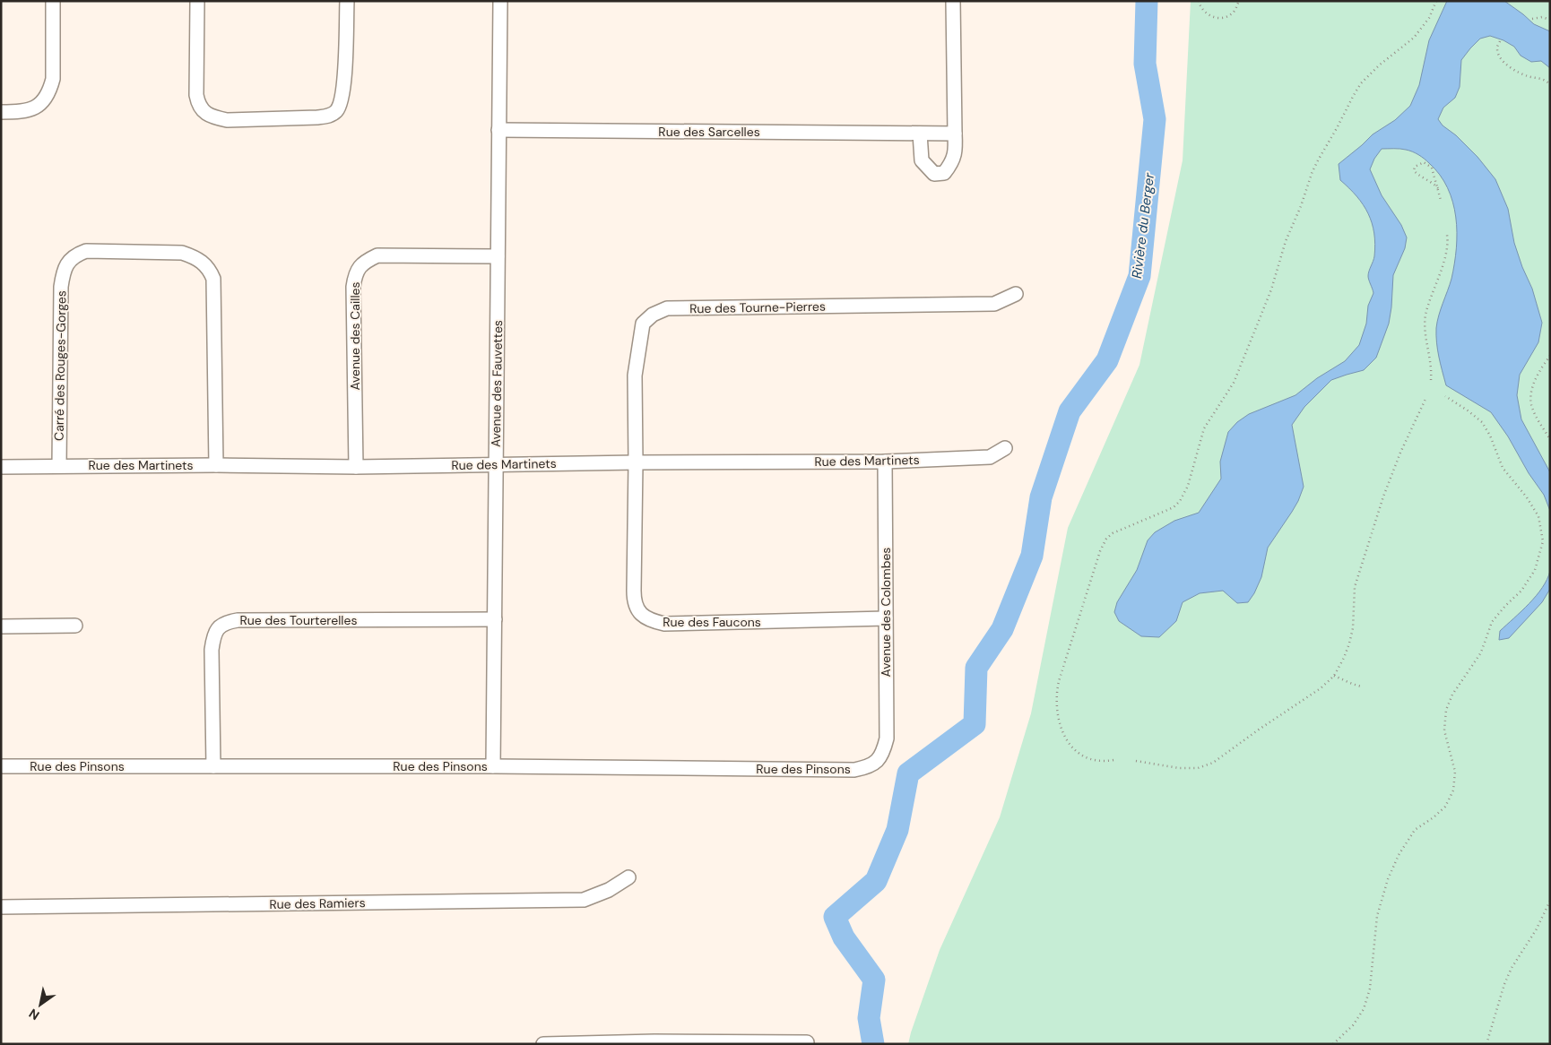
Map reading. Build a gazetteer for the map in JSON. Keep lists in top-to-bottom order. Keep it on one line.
{"streets":{"street":["Rue des Sarcelles","Rue des Tourne-Pierres","Avenue des Cailles","Carré des Rouges-Gorges","Avenue des Fauvettes","Rue des Martinets","Avenue des Colombes","Rue des Tourterelles","Rue des Faucons","Rue des Pinsons","Rue des Ramiers"]},"crossings":[["Rue des Sarcelles","Avenue des Fauvettes"],["Rue des Tourne-Pierres","Rue des Martinets"],["Rue des Tourne-Pierres","Rue des Faucons"],["Avenue des Cailles","Avenue des Fauvettes"],["Avenue des Cailles","Rue des Martinets"],["Carré des Rouges-Gorges","Rue des Martinets"],["Avenue des Fauvettes","Rue des Martinets"],["Avenue des Fauvettes","Rue des Tourterelles"],["Avenue des Fauvettes","Rue des Pinsons"],["Rue des Martinets","Avenue des Colombes"],["Rue des Martinets","Rue des Faucons"],["Avenue des Colombes","Rue des Faucons"],["Avenue des Colombes","Rue des Pinsons"],["Rue des Tourterelles","Rue des Pinsons"]],"water":["Rivière du Berger"],"north":"bottom left"}
